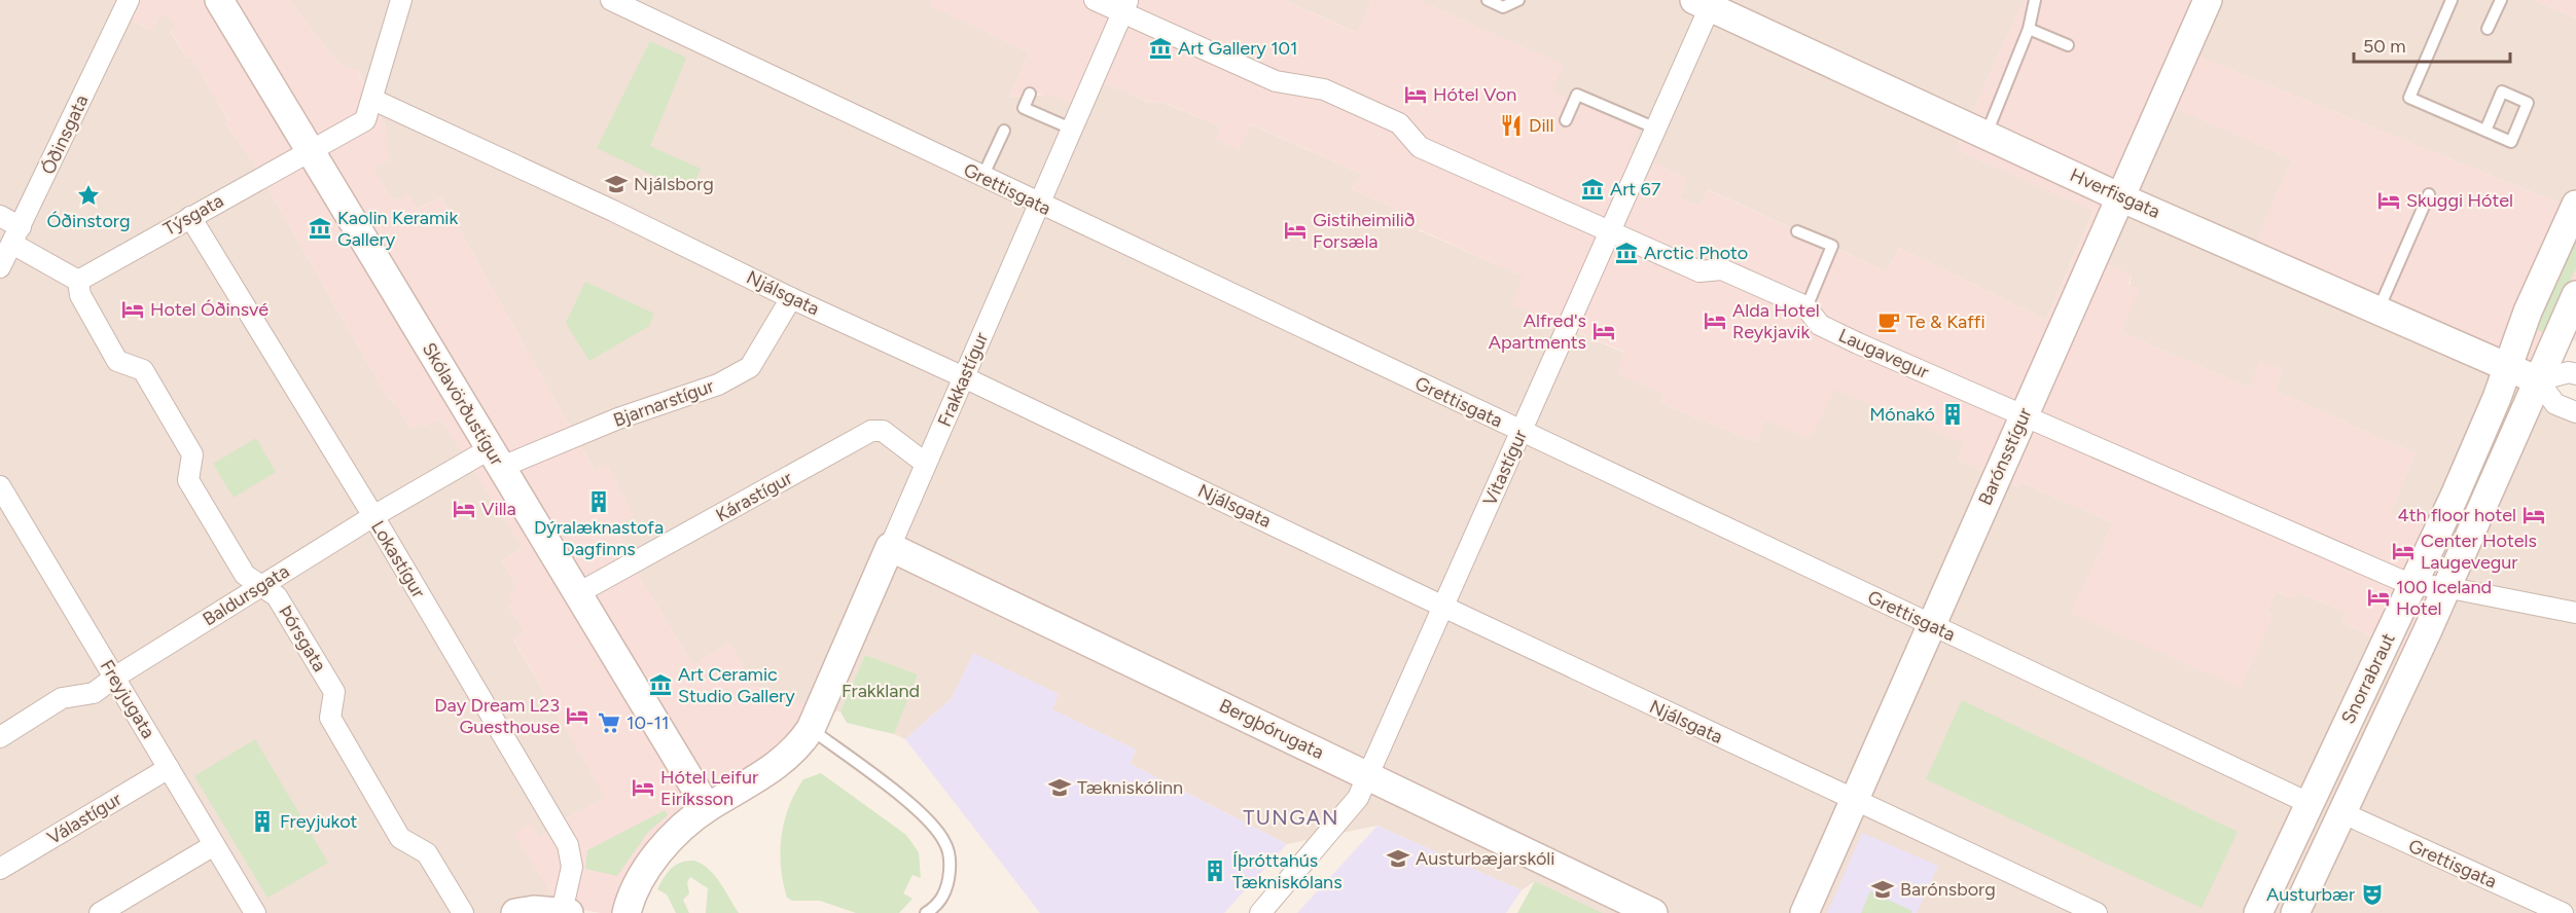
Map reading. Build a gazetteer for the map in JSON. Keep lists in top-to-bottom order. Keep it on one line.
{"streets":{"street":["Óðinsgata","Grettisgata","Hverfisgata","Týsgata","Njálsgata","Laugavegur","Frakkastígur","Bjarnarstígur","Skólavörðustígur","Barónsstígur","Vitastígur","Kárastígur","Lokastígur","Baldursgata","Þórsgata","Snorrabraut","Freyjugata","Bergþórugata","Válastígur"]},"crossings":[["Grettisgata","Frakkastígur"],["Grettisgata","Barónsstígur"],["Grettisgata","Vitastígur"],["Grettisgata","Snorrabraut"],["Hverfisgata","Barónsstígur"],["Hverfisgata","Vitastígur"],["Hverfisgata","Snorrabraut"],["Týsgata","Njálsgata"],["Týsgata","Skólavörðustígur"],["Týsgata","Lokastígur"],["Týsgata","Þórsgata"],["Njálsgata","Frakkastígur"],["Njálsgata","Bjarnarstígur"],["Njálsgata","Barónsstígur"],["Njálsgata","Vitastígur"],["Laugavegur","Frakkastígur"],["Laugavegur","Barónsstígur"],["Laugavegur","Vitastígur"],["Laugavegur","Snorrabraut"],["Frakkastígur","Skólavörðustígur"],["Frakkastígur","Kárastígur"],["Frakkastígur","Bergþórugata"],["Bjarnarstígur","Skólavörðustígur"],["Bjarnarstígur","Baldursgata"],["Skólavörðustígur","Kárastígur"],["Skólavörðustígur","Baldursgata"],["Vitastígur","Bergþórugata"],["Lokastígur","Baldursgata"],["Baldursgata","Þórsgata"],["Baldursgata","Freyjugata"],["Freyjugata","Válastígur"]],"districts":["TUNGAN"],"parks":["Frakkland"],"places":{"museum":["Art Gallery 101","Art 67","Kaolin Keramik Gallery","Arctic Photo","Art Ceramic Studio Gallery"],"hotel":["Hótel Von","Skuggi Hótel","Gistiheimilið Forsæla","Hotel Óðinsvé","Alda Hotel Reykjavik","Alfred's Apartments","Villa","4th floor hotel","Center Hotels Laugevegur","100 Iceland Hotel","Day Dream L23 Guesthouse","Hótel Leifur Eiríksson"],"restaurant":["Dill"],"school or university":["Njálsborg","Tækniskólinn","Austurbæjarskóli","Barónsborg"],"place":["Óðinstorg"],"cafe":["Te & Kaffi"],"building":["Mónakó","Dýralæknastofa Dagfinns","Freyjukot","Íþróttahús Tækniskólans"],"supermarket":["10-11"],"theatre":["Austurbær"]},"scale_bar":"50 m"}
